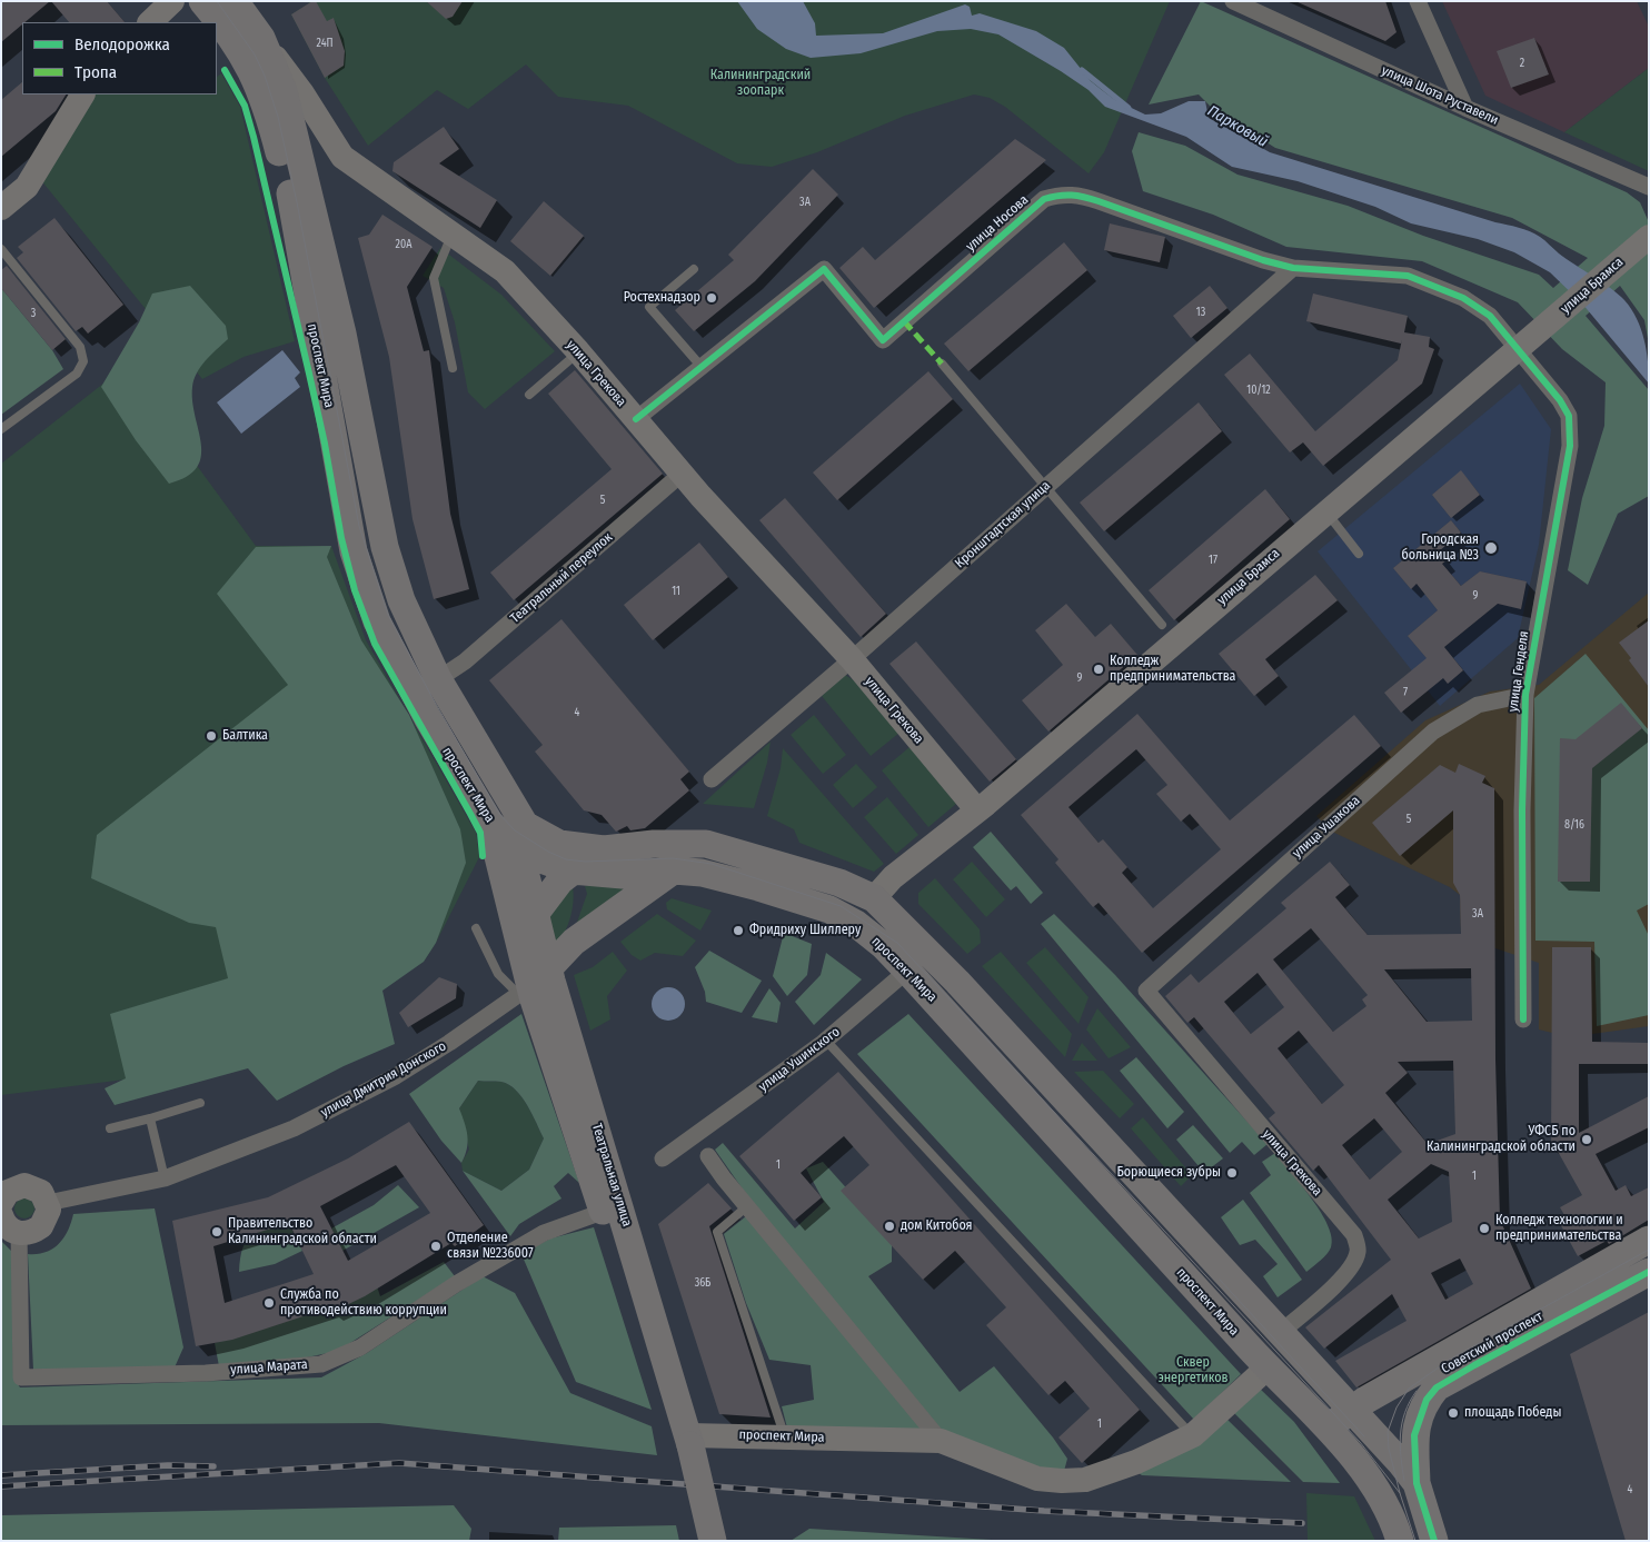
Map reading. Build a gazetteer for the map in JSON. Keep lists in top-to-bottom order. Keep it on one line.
{"streets":{"main road":["улица Брамса","проспект Мира","улица Ушинского","улица Дмитрия Донского","Театральная улица","Советский проспект"],"street":["улица Шота Руставели","улица Носова","улица Грекова","Кронштадтская улица","Театральный переулок","улица Генделя","улица Ушакова","улица Марата"]},"crossings":[["улица Носова","улица Брамса"],["улица Носова","улица Грекова"],["улица Носова","Кронштадтская улица"],["улица Носова","улица Генделя"],["улица Брамса","проспект Мира"],["улица Брамса","улица Грекова"],["улица Брамса","улица Генделя"],["проспект Мира","улица Грекова"],["проспект Мира","Театральный переулок"],["проспект Мира","улица Ушинского"],["проспект Мира","улица Дмитрия Донского"],["проспект Мира","Театральная улица"],["проспект Мира","Советский проспект"],["улица Грекова","Кронштадтская улица"],["улица Грекова","Театральный переулок"],["улица Грекова","улица Ушакова"],["улица Генделя","улица Ушакова"],["улица Дмитрия Донского","Театральная улица"],["улица Дмитрия Донского","улица Марата"],["Театральная улица","улица Марата"]],"water":["Парковый"],"parks":["Калининградский зоопарк","Сквер энергетиков"],"places":["Ростехнадзор","Городская больница №3","Колледж предпринимательства","Балтика","Фридриху Шиллеру","УФСБ по Калининградской области","Борющиеся зубры","дом Китобоя","Колледж технологии и предпринимательства","Правительство Калининградской области","Отделение связи №236007","Служба по противодействию коррупции","площадь Победы"],"house_numbers":["24П","2","3А","20А","13","3","10/12","5","17","11","9","9","7","4","5","8/16","3А","1","1","36Б","1","4"],"legend":["Велодорожка","Тропа"]}
